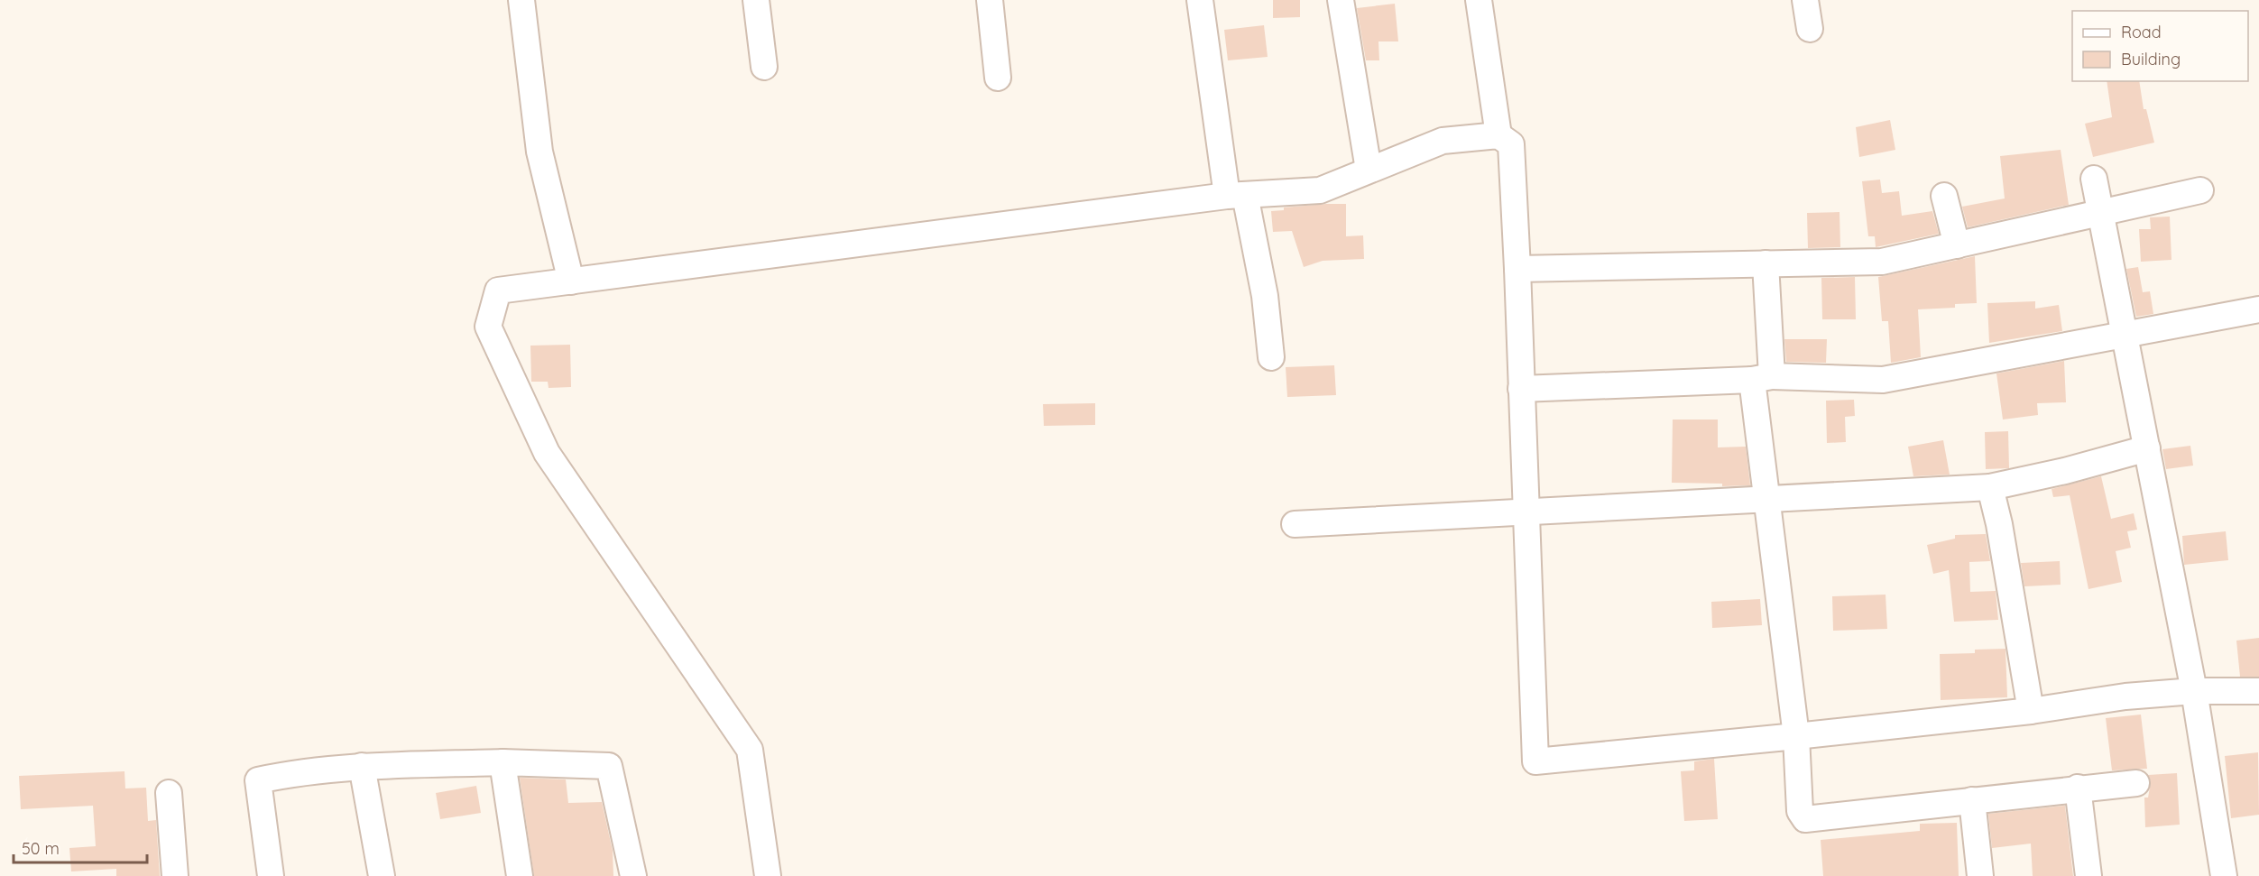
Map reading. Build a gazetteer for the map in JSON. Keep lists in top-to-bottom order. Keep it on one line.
{"legend":["Road","Building"],"scale_bar":"50 m"}
